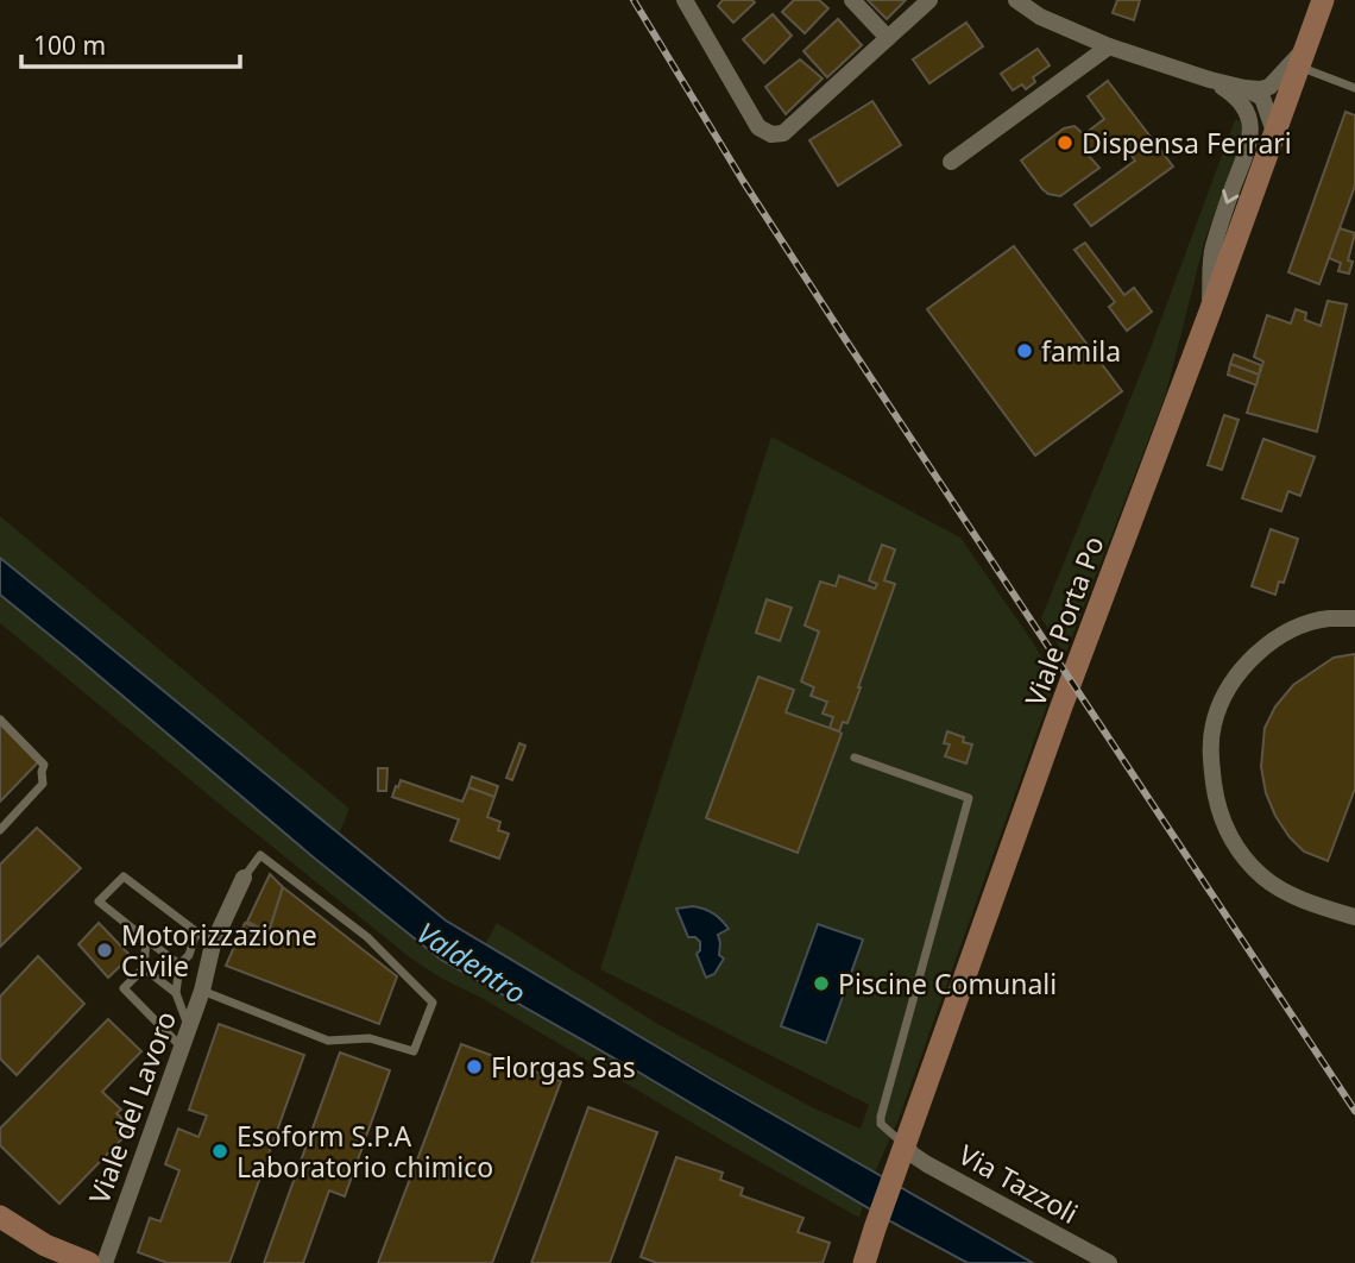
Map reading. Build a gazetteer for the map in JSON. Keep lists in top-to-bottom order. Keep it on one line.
{"streets":{"main road":["Viale Porta Po"],"street":["Viale del Lavoro","Via Tazzoli"]},"crossings":[["Viale Porta Po","Via Tazzoli"]],"water":["Valdentro"],"places":["Dispensa Ferrari","famila","Motorizzazione Civile","Piscine Comunali","Florgas Sas","Esoform S.P.A Laboratorio chimico"],"scale_bar":"100 m"}
